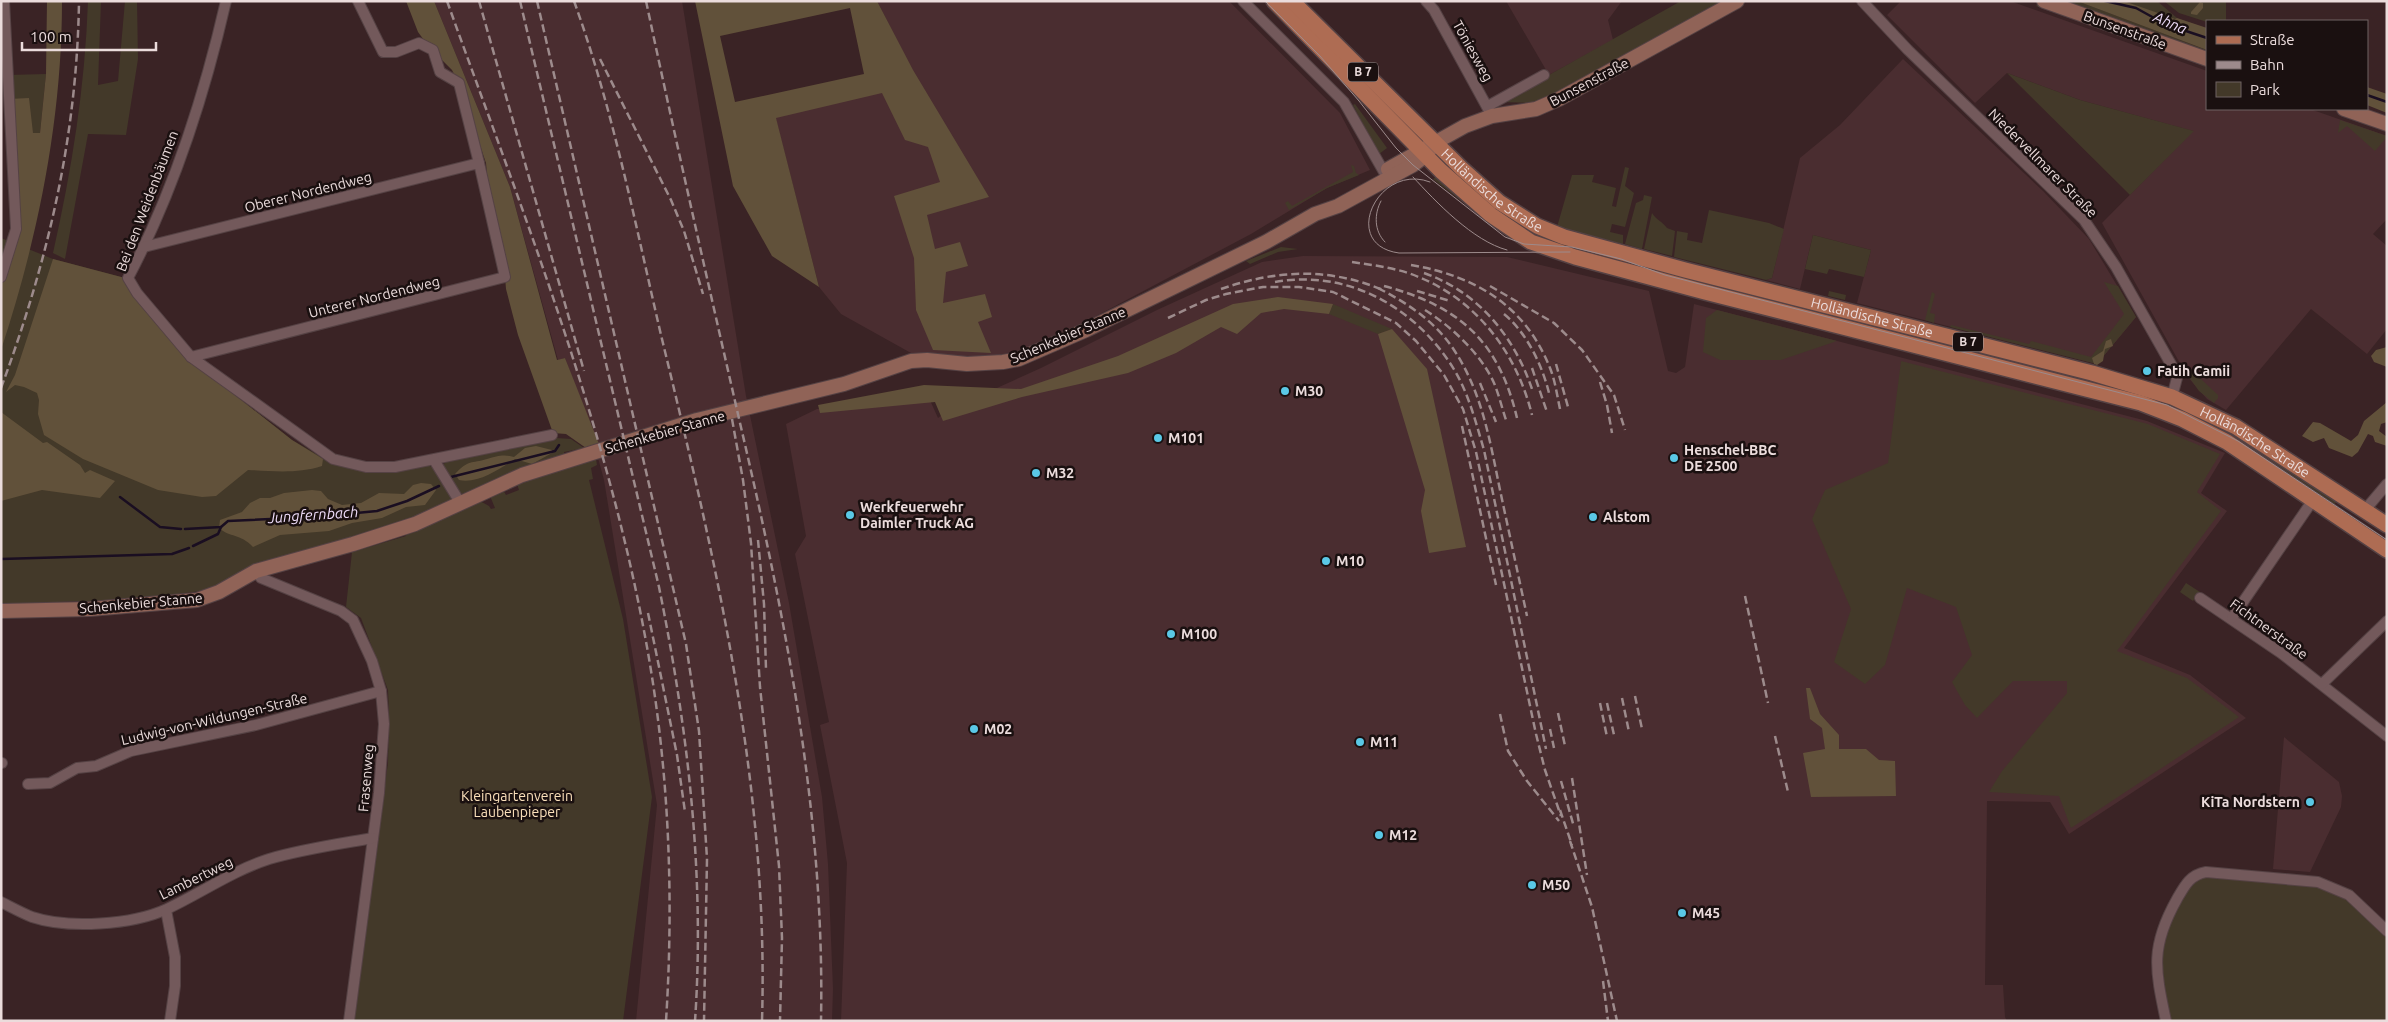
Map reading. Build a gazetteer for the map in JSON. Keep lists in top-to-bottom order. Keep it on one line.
{"streets":{"main road":["B 7","Holländische Straße"],"street":["Bunsenstraße","Töniesweg","Niedervellmarer Straße","Oberer Nordendweg","Bei den Weidenbäumen","Unterer Nordendweg","Schenkebier Stanne","Fichtnerstraße","Ludwig-von-Wildungen-Straße","Frasenweg","Lambertweg"]},"crossings":[["Bunsenstraße","Töniesweg"],["Bunsenstraße","Holländische Straße"],["Niedervellmarer Straße","Holländische Straße"],["Holländische Straße","Schenkebier Stanne"],["Oberer Nordendweg","Bei den Weidenbäumen"],["Oberer Nordendweg","Unterer Nordendweg"],["Bei den Weidenbäumen","Unterer Nordendweg"],["Schenkebier Stanne","Frasenweg"],["Ludwig-von-Wildungen-Straße","Frasenweg"],["Frasenweg","Lambertweg"]],"water":["Ahna","Jungfernbach"],"parks":["Kleingartenverein Laubenpieper"],"places":["Fatih Camii","M30","M101","Henschel-BBC DE 2500","M32","Werkfeuerwehr Daimler Truck AG","Alstom","M10","M100","M02","M11","KiTa Nordstern","M12","M50","M45"],"legend":["Straße","Bahn","Park"],"scale_bar":"100 m"}
